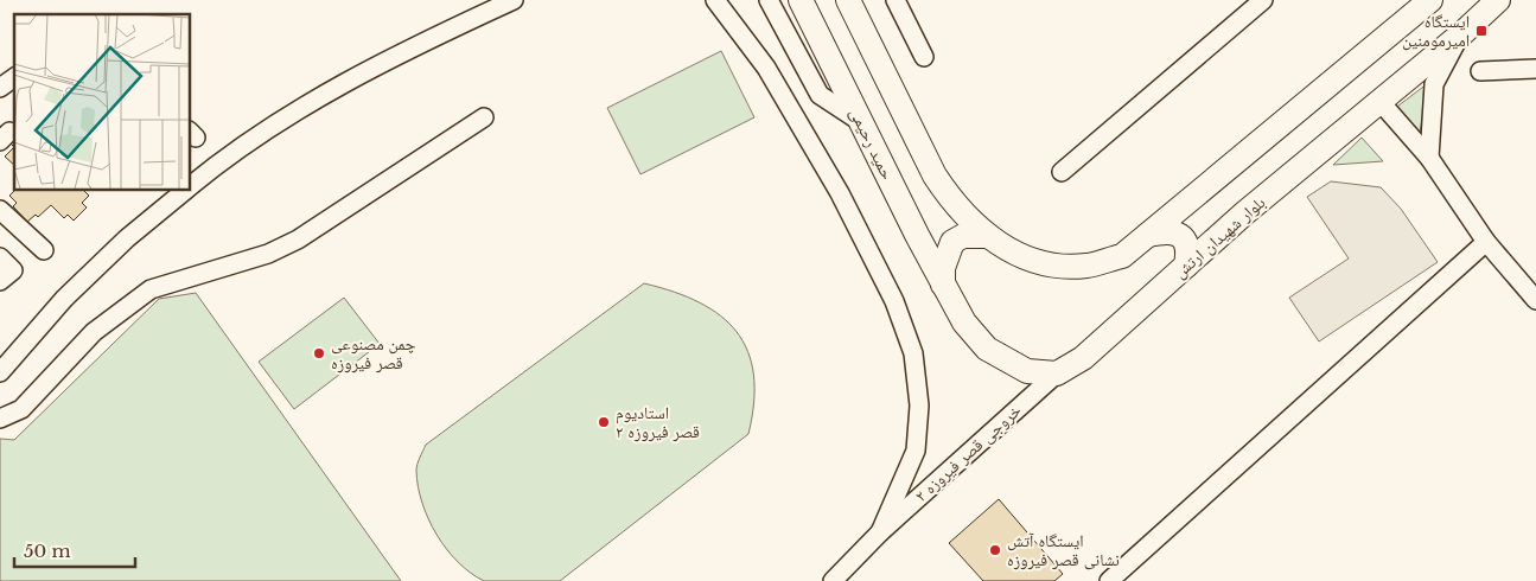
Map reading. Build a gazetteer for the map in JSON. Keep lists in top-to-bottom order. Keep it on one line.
{"streets":{"main road":["حمید رحیمی","بلوار شهیدان ارتش"],"street":["خروجی قصر فیروزه ۲"]},"crossings":[["بلوار شهیدان ارتش","خروجی قصر فیروزه ۲"]],"places":{"transit":["ایستگاه امیرمومنین"],"other":["چمن مصنوعی قصر فیروزه","استادیوم قصر فیروزه ۲","ایستگاه آتش نشانی قصر فیروزه"]},"scale_bar":"50 m"}
